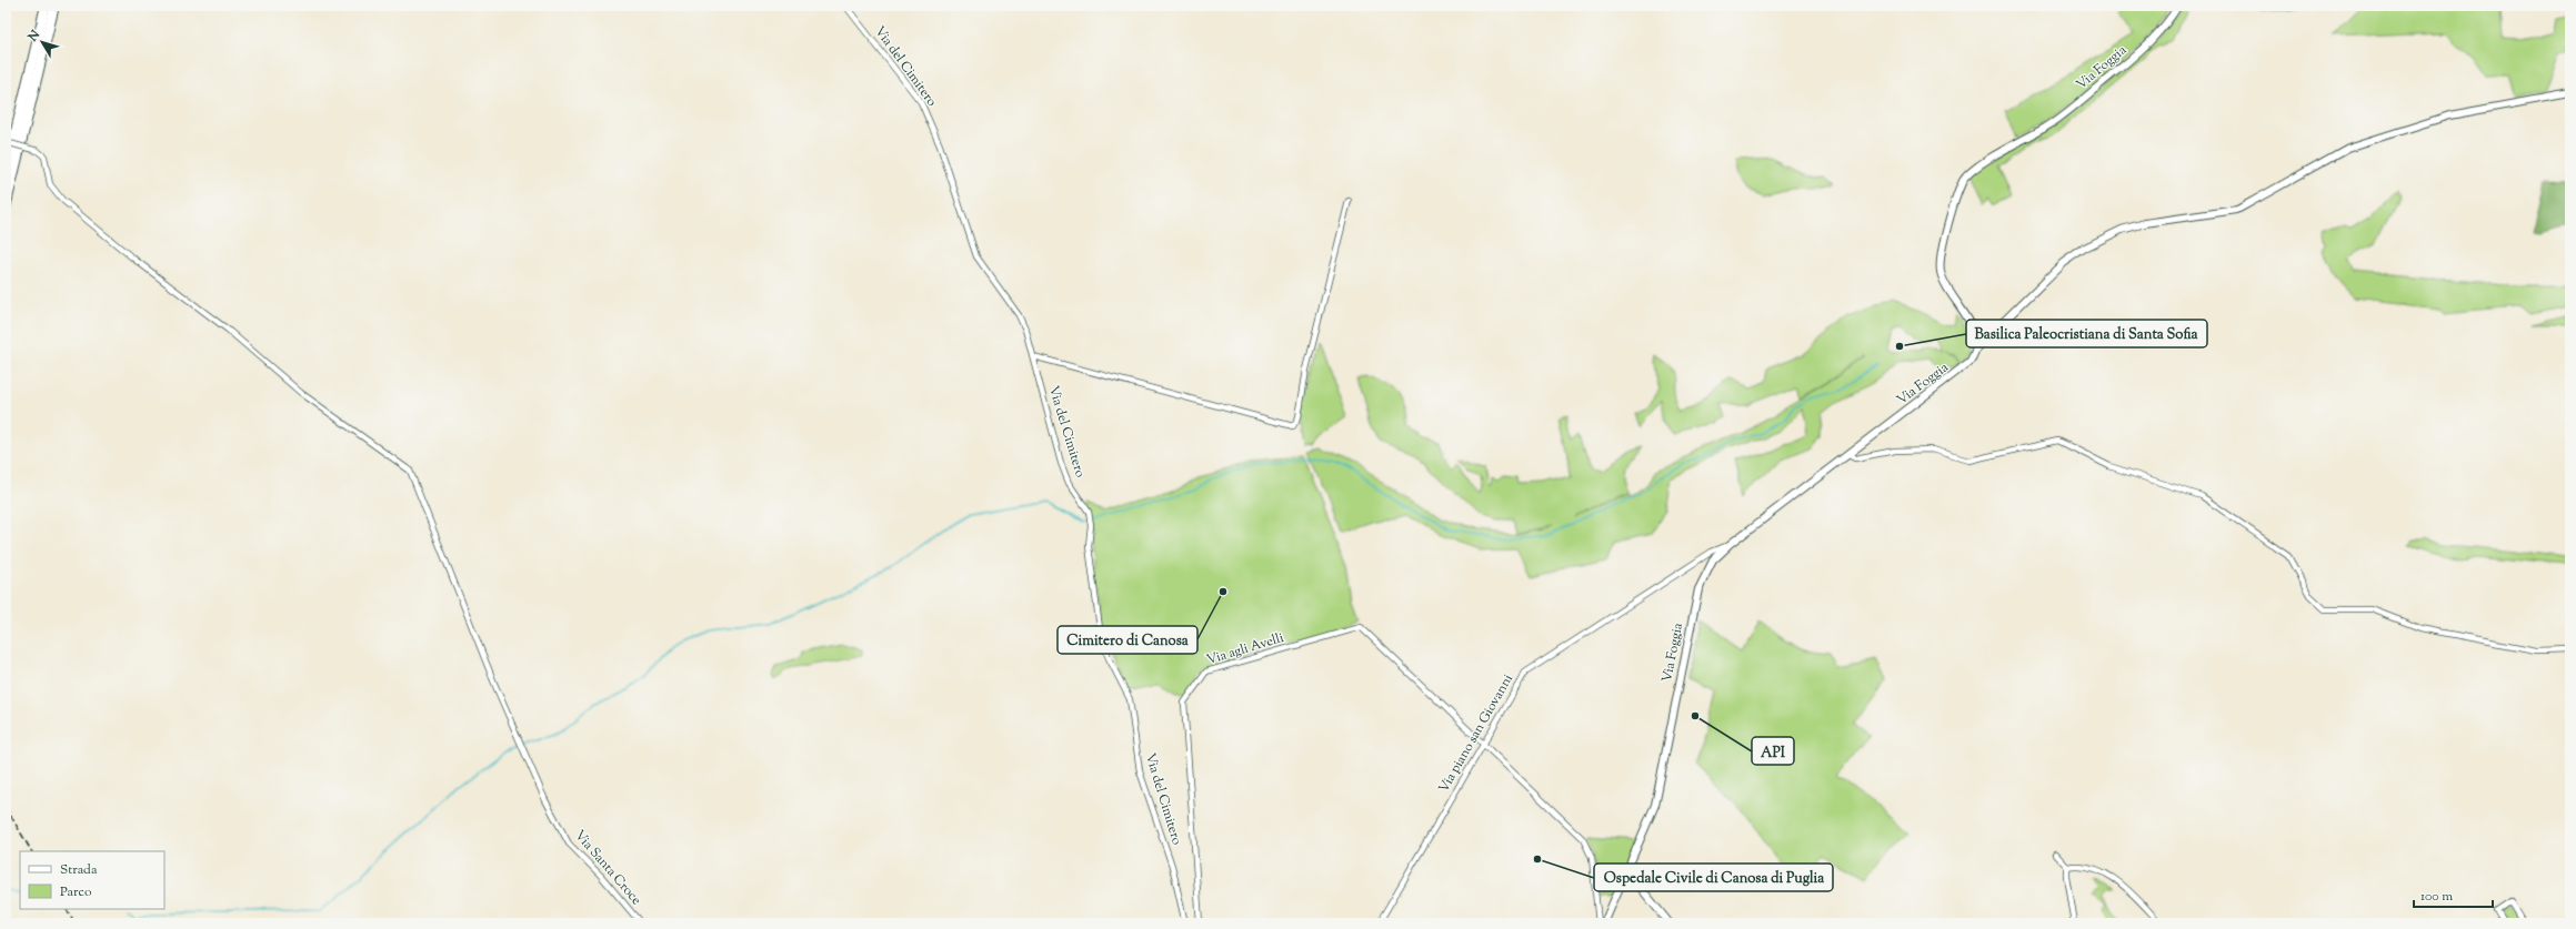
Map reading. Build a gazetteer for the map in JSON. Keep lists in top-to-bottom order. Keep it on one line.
{"streets":{"main road":["Via Foggia"],"street":["Via del Cimitero","Via agli Avelli","Via piano san Giovanni","Via Santa Croce"]},"crossings":[["Via Foggia","Via piano san Giovanni"],["Via agli Avelli","Via piano san Giovanni"]],"places":["Basilica Paleocristiana di Santa Sofia","Cimitero di Canosa","API","Ospedale Civile di Canosa di Puglia"],"legend":["Strada","Parco"],"scale_bar":"100 m","north":"top left"}
